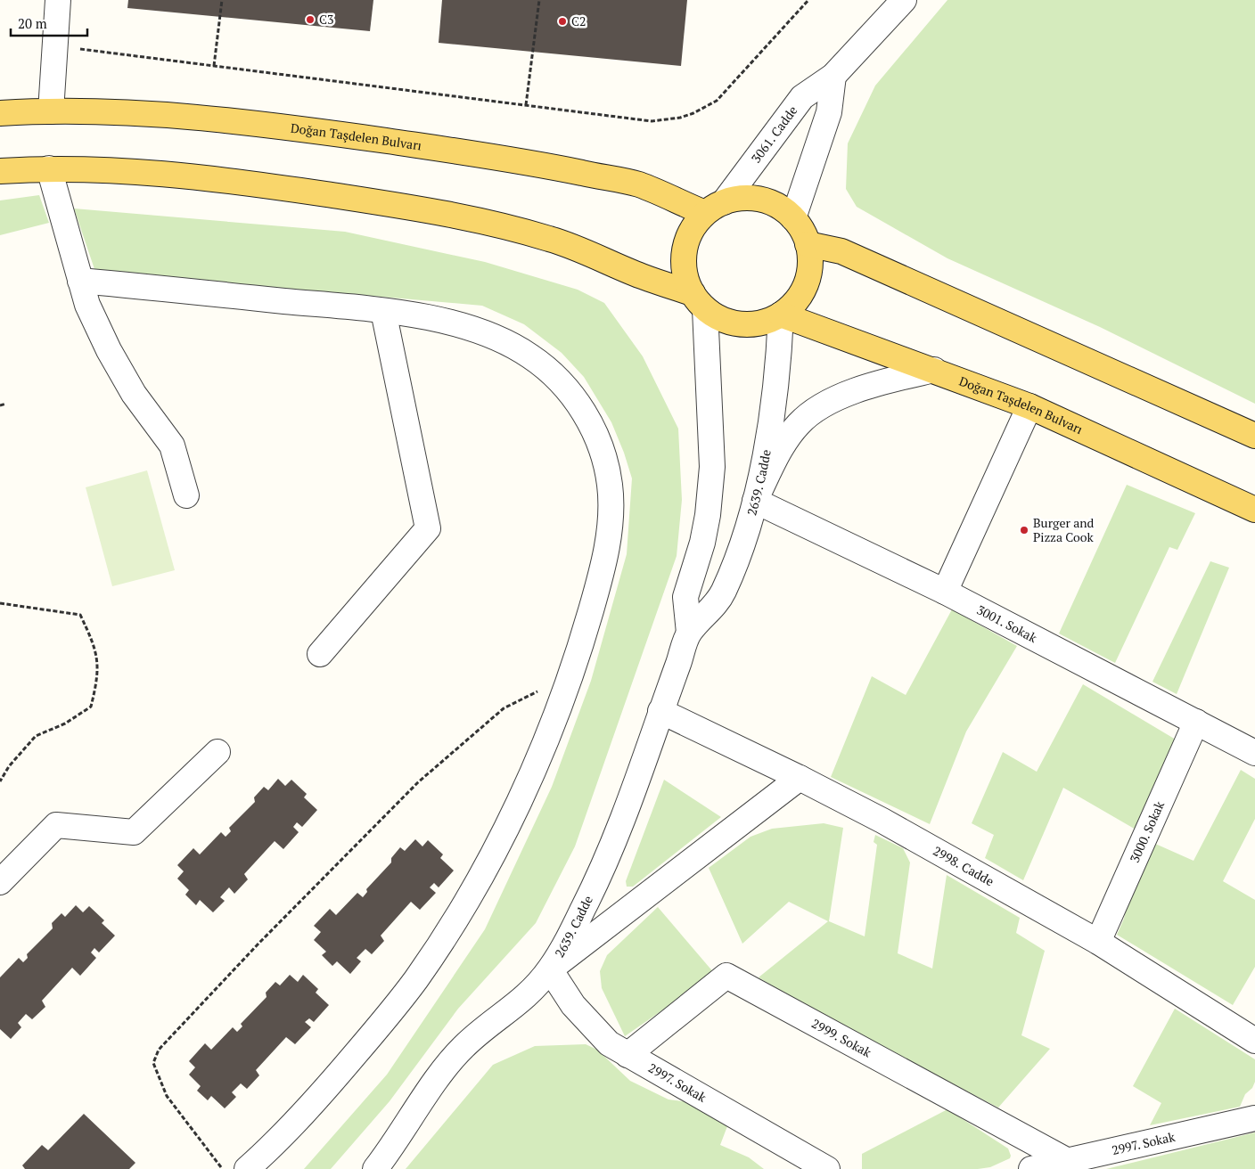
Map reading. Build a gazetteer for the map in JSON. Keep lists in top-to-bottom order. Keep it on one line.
{"streets":{"main road":["Doğan Taşdelen Bulvarı"],"street":["3061. Cadde","2639. Cadde","3001. Sokak","3000. Sokak","2998. Cadde","2999. Sokak","2997. Sokak"]},"crossings":[["3061. Cadde","Doğan Taşdelen Bulvarı"],["3061. Cadde","2639. Cadde"],["Doğan Taşdelen Bulvarı","2639. Cadde"],["2639. Cadde","3001. Sokak"],["2639. Cadde","2998. Cadde"],["2639. Cadde","2997. Sokak"],["3001. Sokak","3000. Sokak"],["3000. Sokak","2998. Cadde"],["2999. Sokak","2997. Sokak"]],"places":["C3","C2","Burger and Pizza Cook"],"scale_bar":"20 m"}
